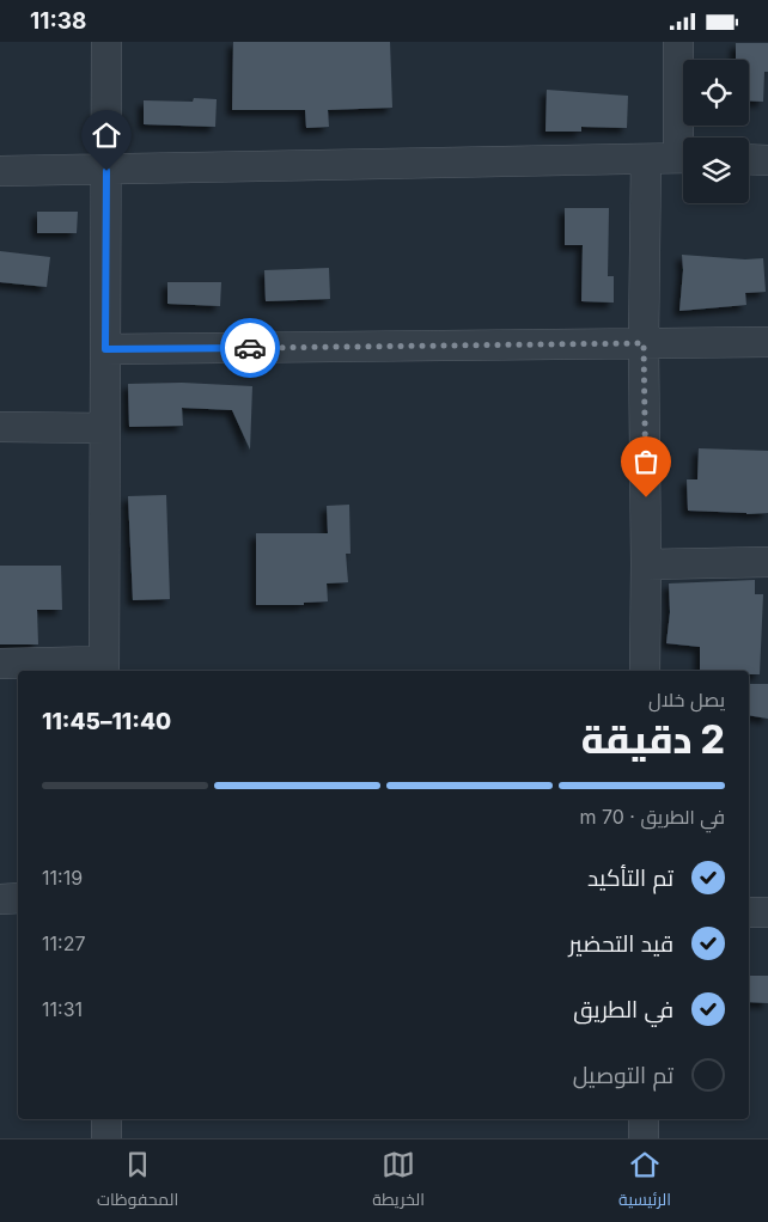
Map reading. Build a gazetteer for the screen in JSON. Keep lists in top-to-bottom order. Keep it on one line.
{"page":{"status":"11:38","heading":["2 دقيقة","يصل خلال","11:40–11:45"],"bar":"في الطريق · 70 m","list":[["تم التأكيد","11:19"],["قيد التحضير","11:27"],["في الطريق","11:31"],"تم التوصيل"],"tabs":["الرئيسية","الخريطة","المحفوظات"]}}
